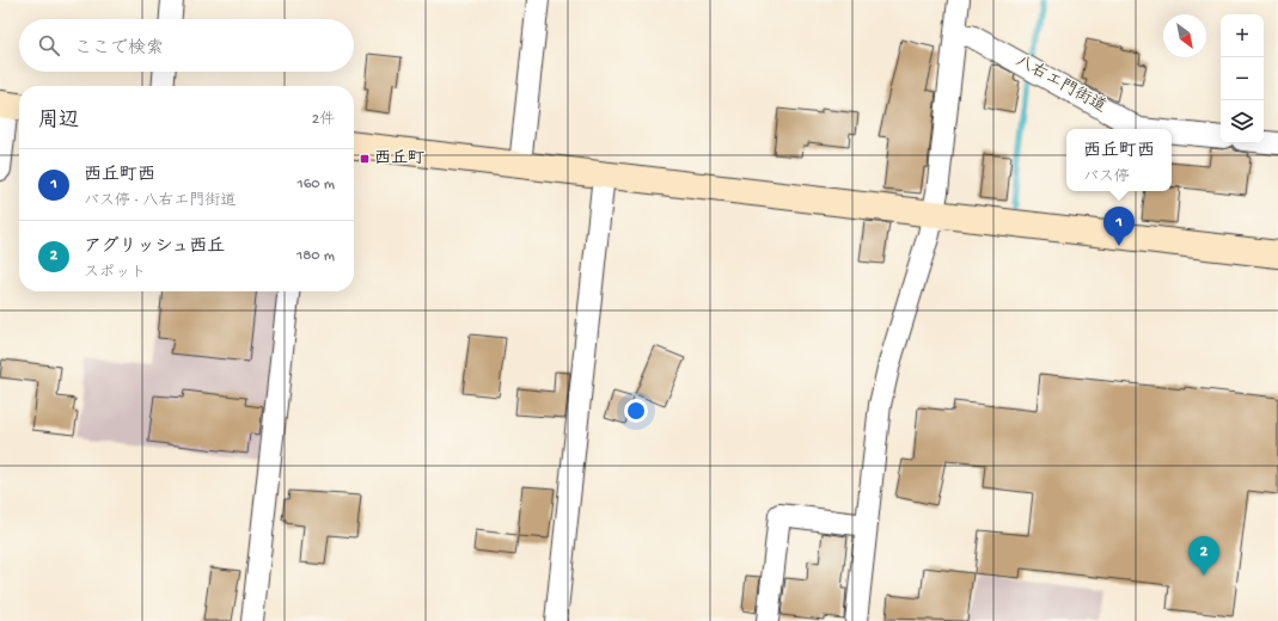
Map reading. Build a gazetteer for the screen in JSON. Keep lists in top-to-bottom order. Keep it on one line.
{"streets":{"street":["八右エ門街道"]},"places":{"transit":["西丘町"]},"north":"bottom right","page":{"map_buttons":["+","−"],"search":"ここで検索","heading":["周辺","2件"],"popup":["西丘町西","バス停"],"list":[{"mark":"1","name":"西丘町西","note":"バス停 · 八右エ門街道","value":"160 m"},{"mark":"2","name":"アグリッシュ西丘","note":"スポット","value":"180 m"}],"pins":["1","2"]}}
